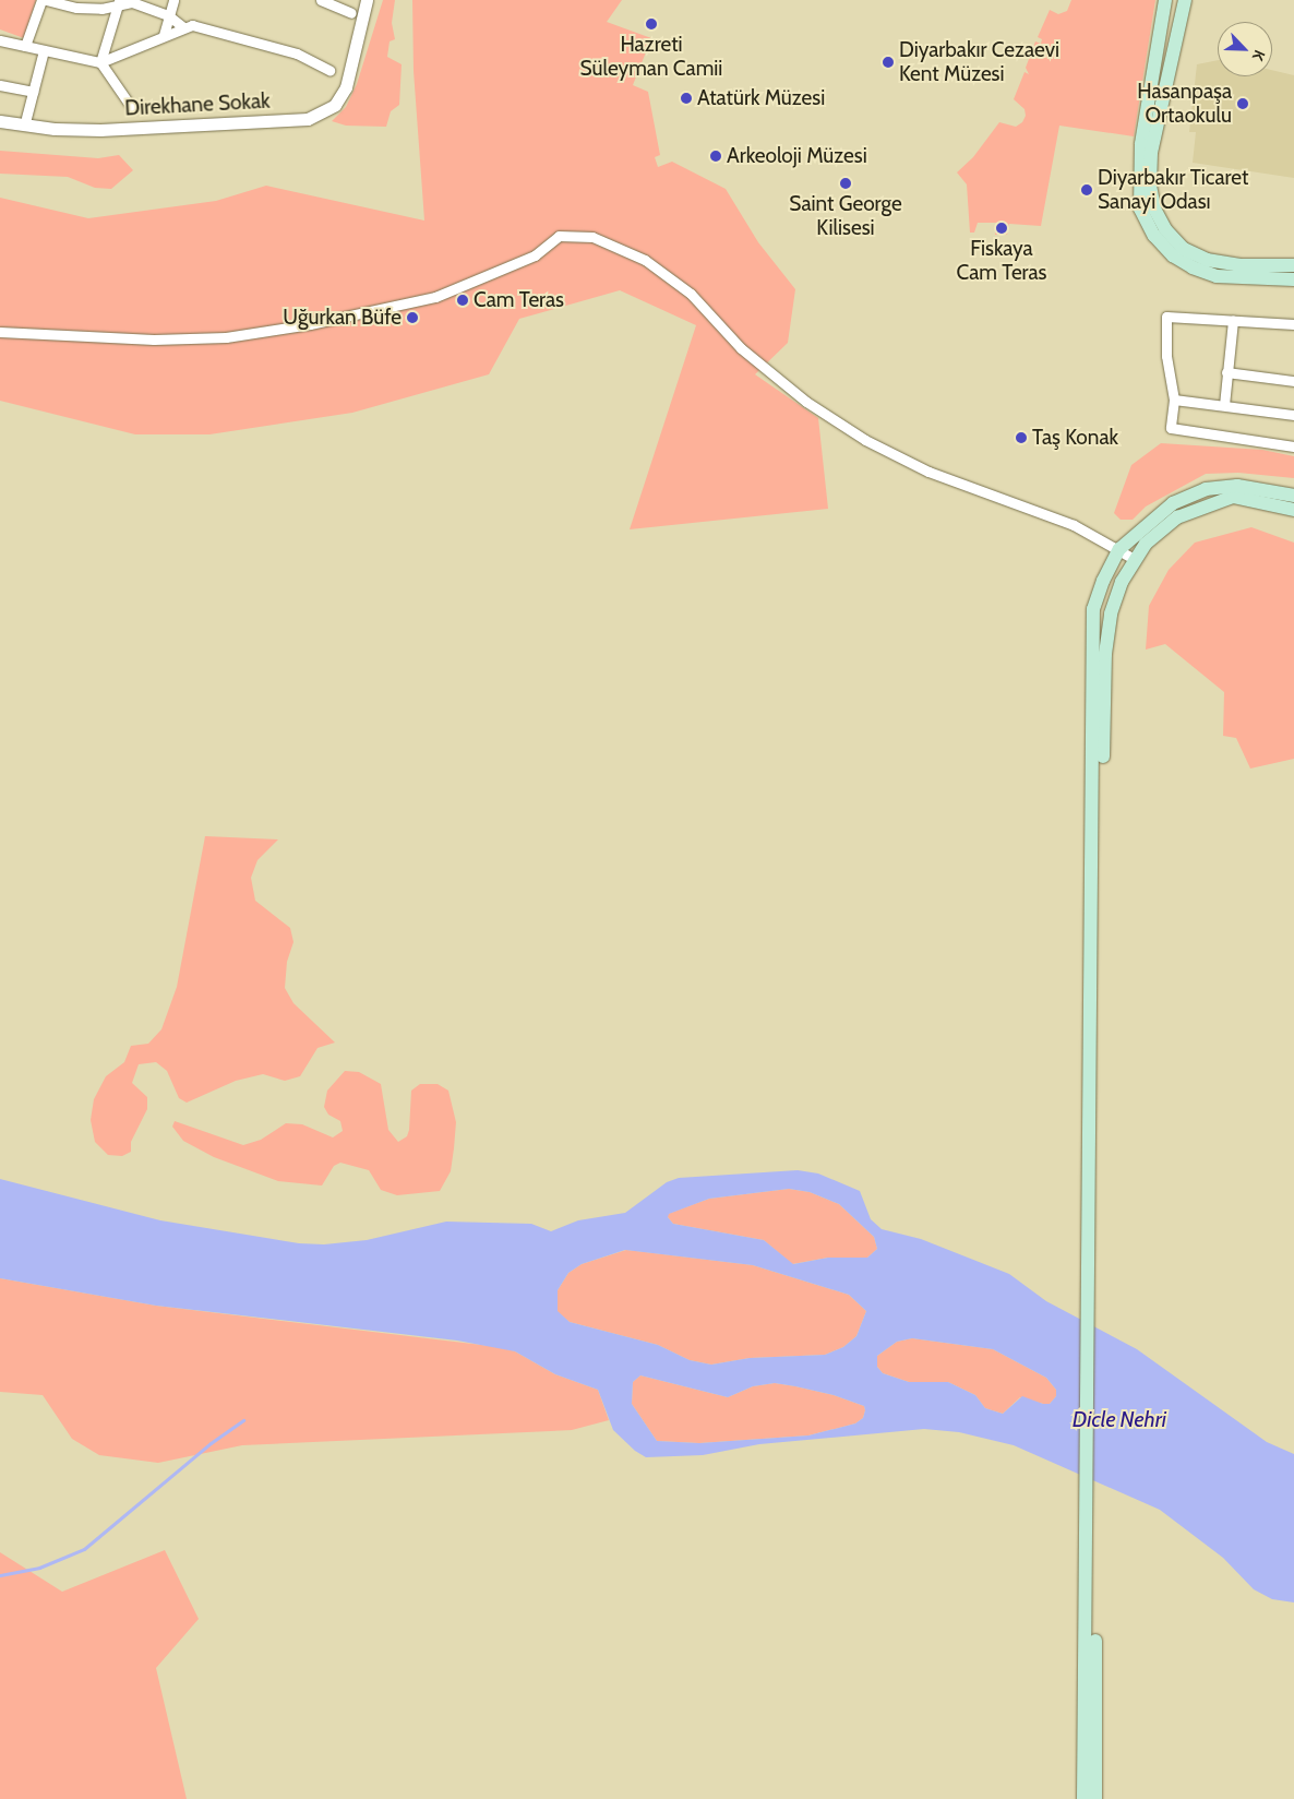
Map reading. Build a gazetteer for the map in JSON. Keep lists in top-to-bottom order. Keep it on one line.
{"streets":{"street":["Direkhane Sokak"]},"water":["Dicle Nehri"],"places":["Hazreti Süleyman Camii","Diyarbakır Cezaevi Kent Müzesi","Atatürk Müzesi","Hasanpaşa Ortaokulu","Arkeoloji Müzesi","Saint George Kilisesi","Diyarbakır Ticaret Sanayi Odası","Fiskaya Cam Teras","Cam Teras","Uğurkan Büfe","Taş Konak"],"north":"bottom right"}
